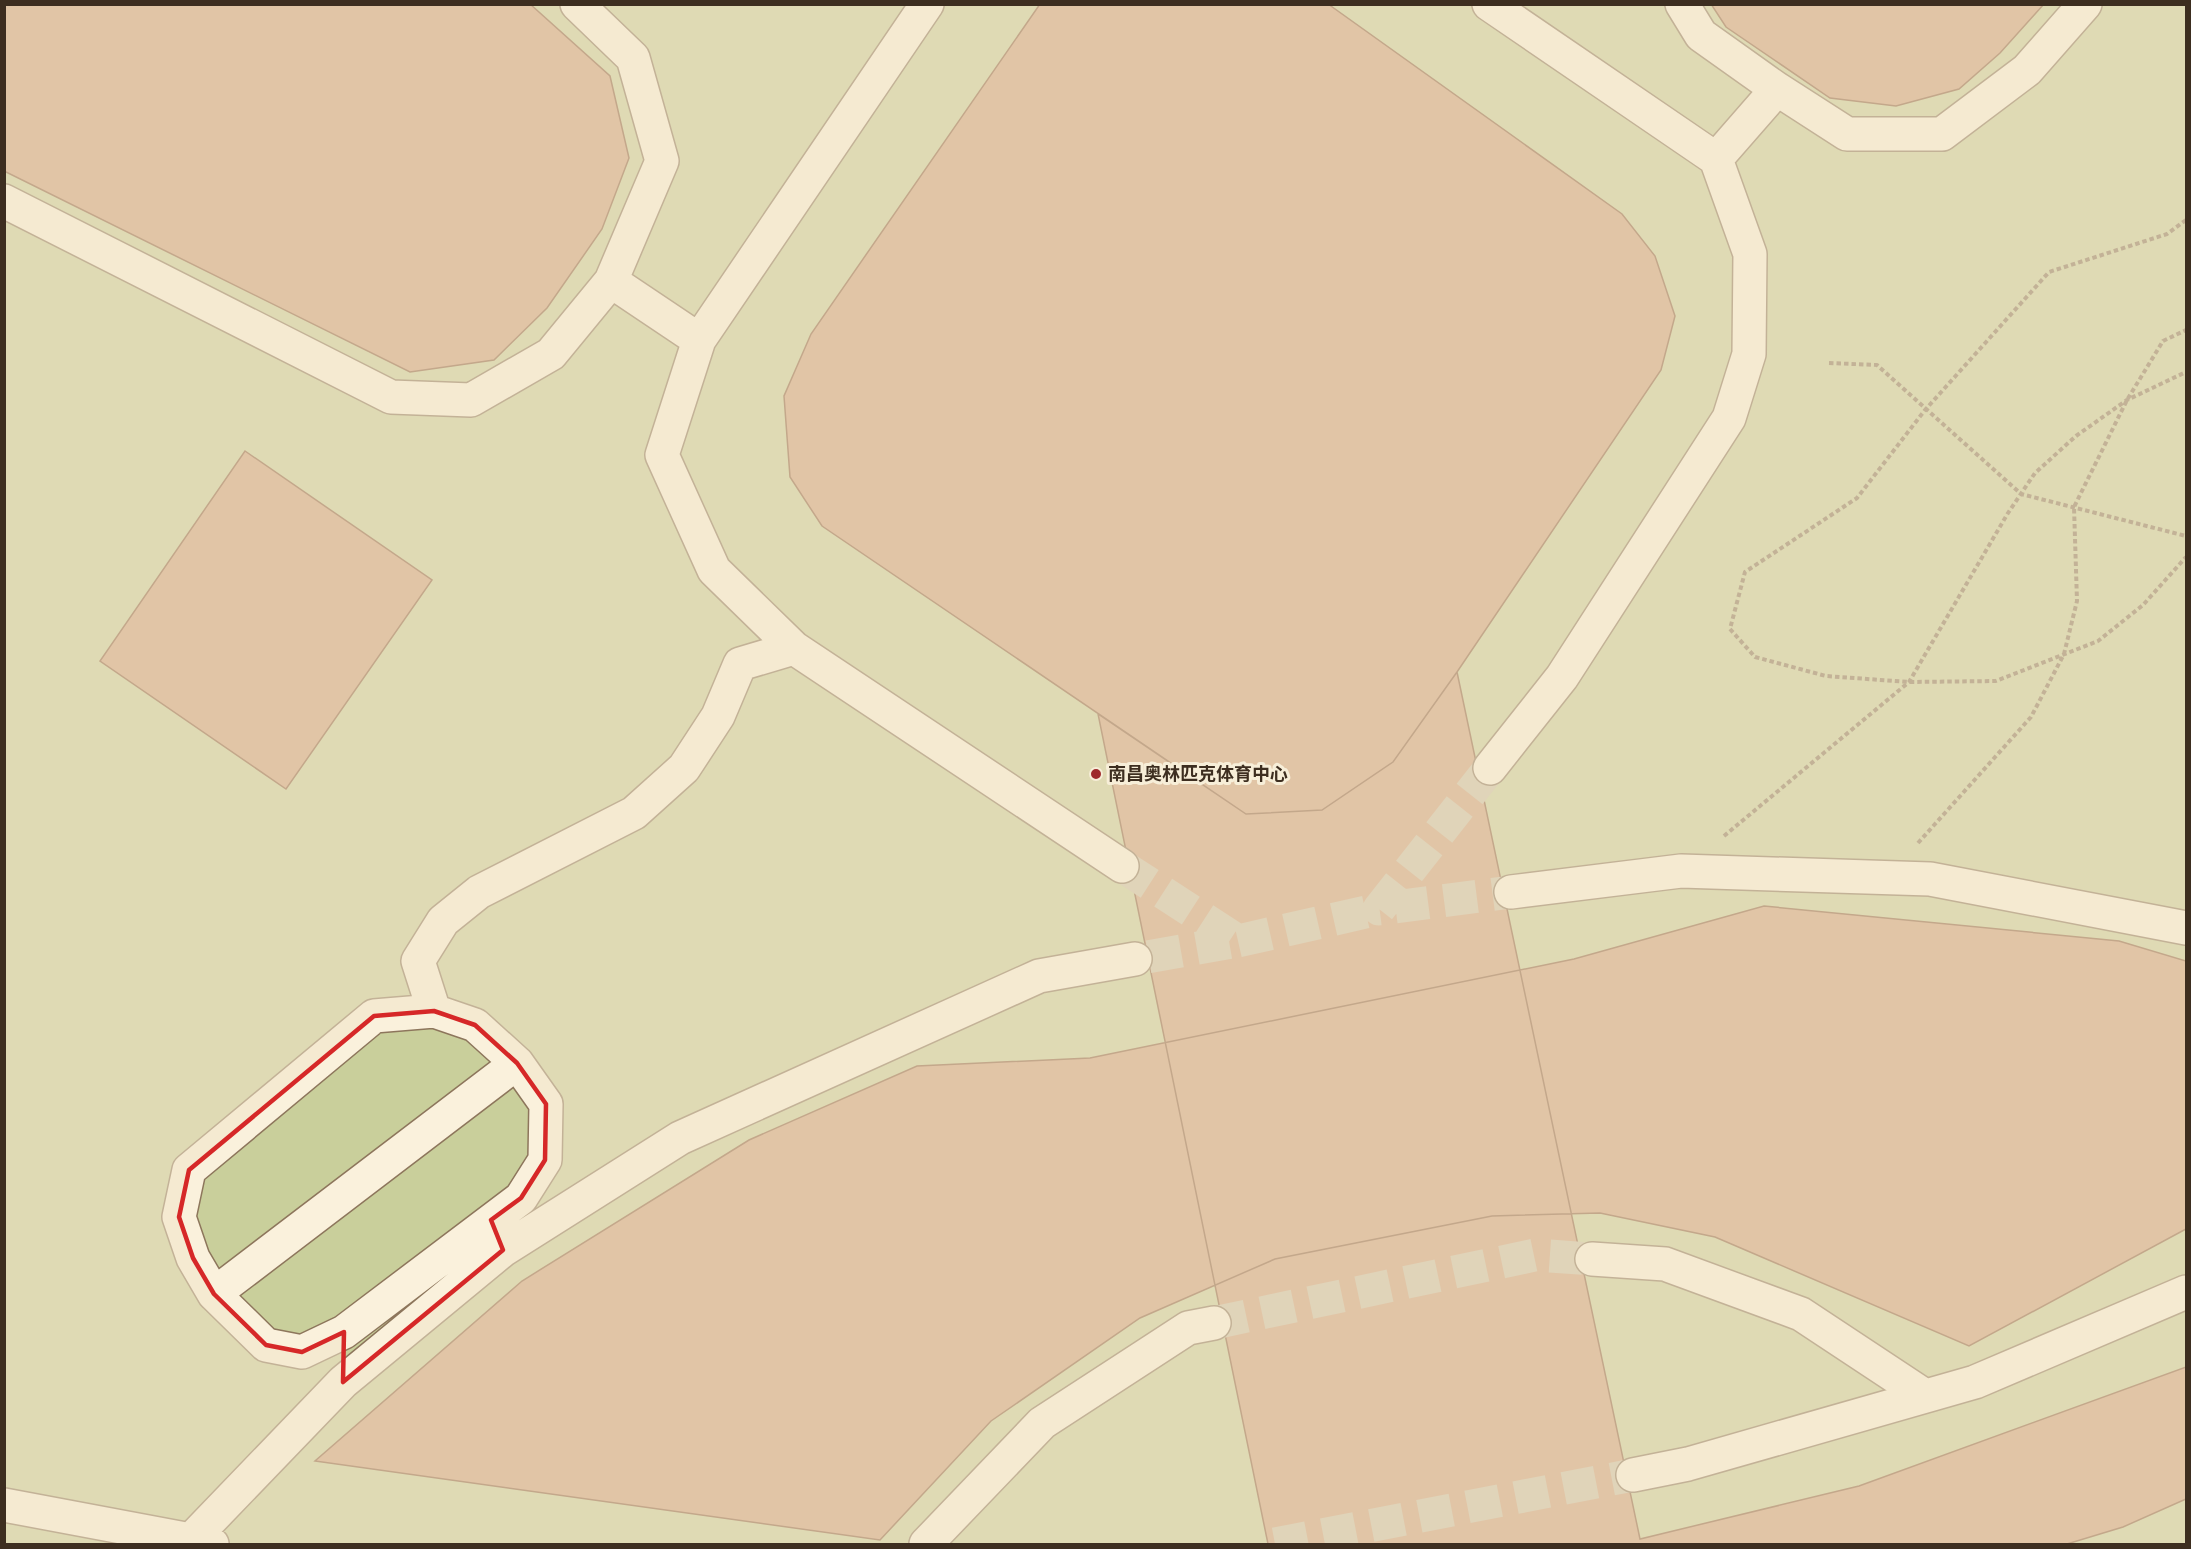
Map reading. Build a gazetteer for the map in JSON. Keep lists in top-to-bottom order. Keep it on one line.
{"places":["南昌奥林匹克体育中心"]}
